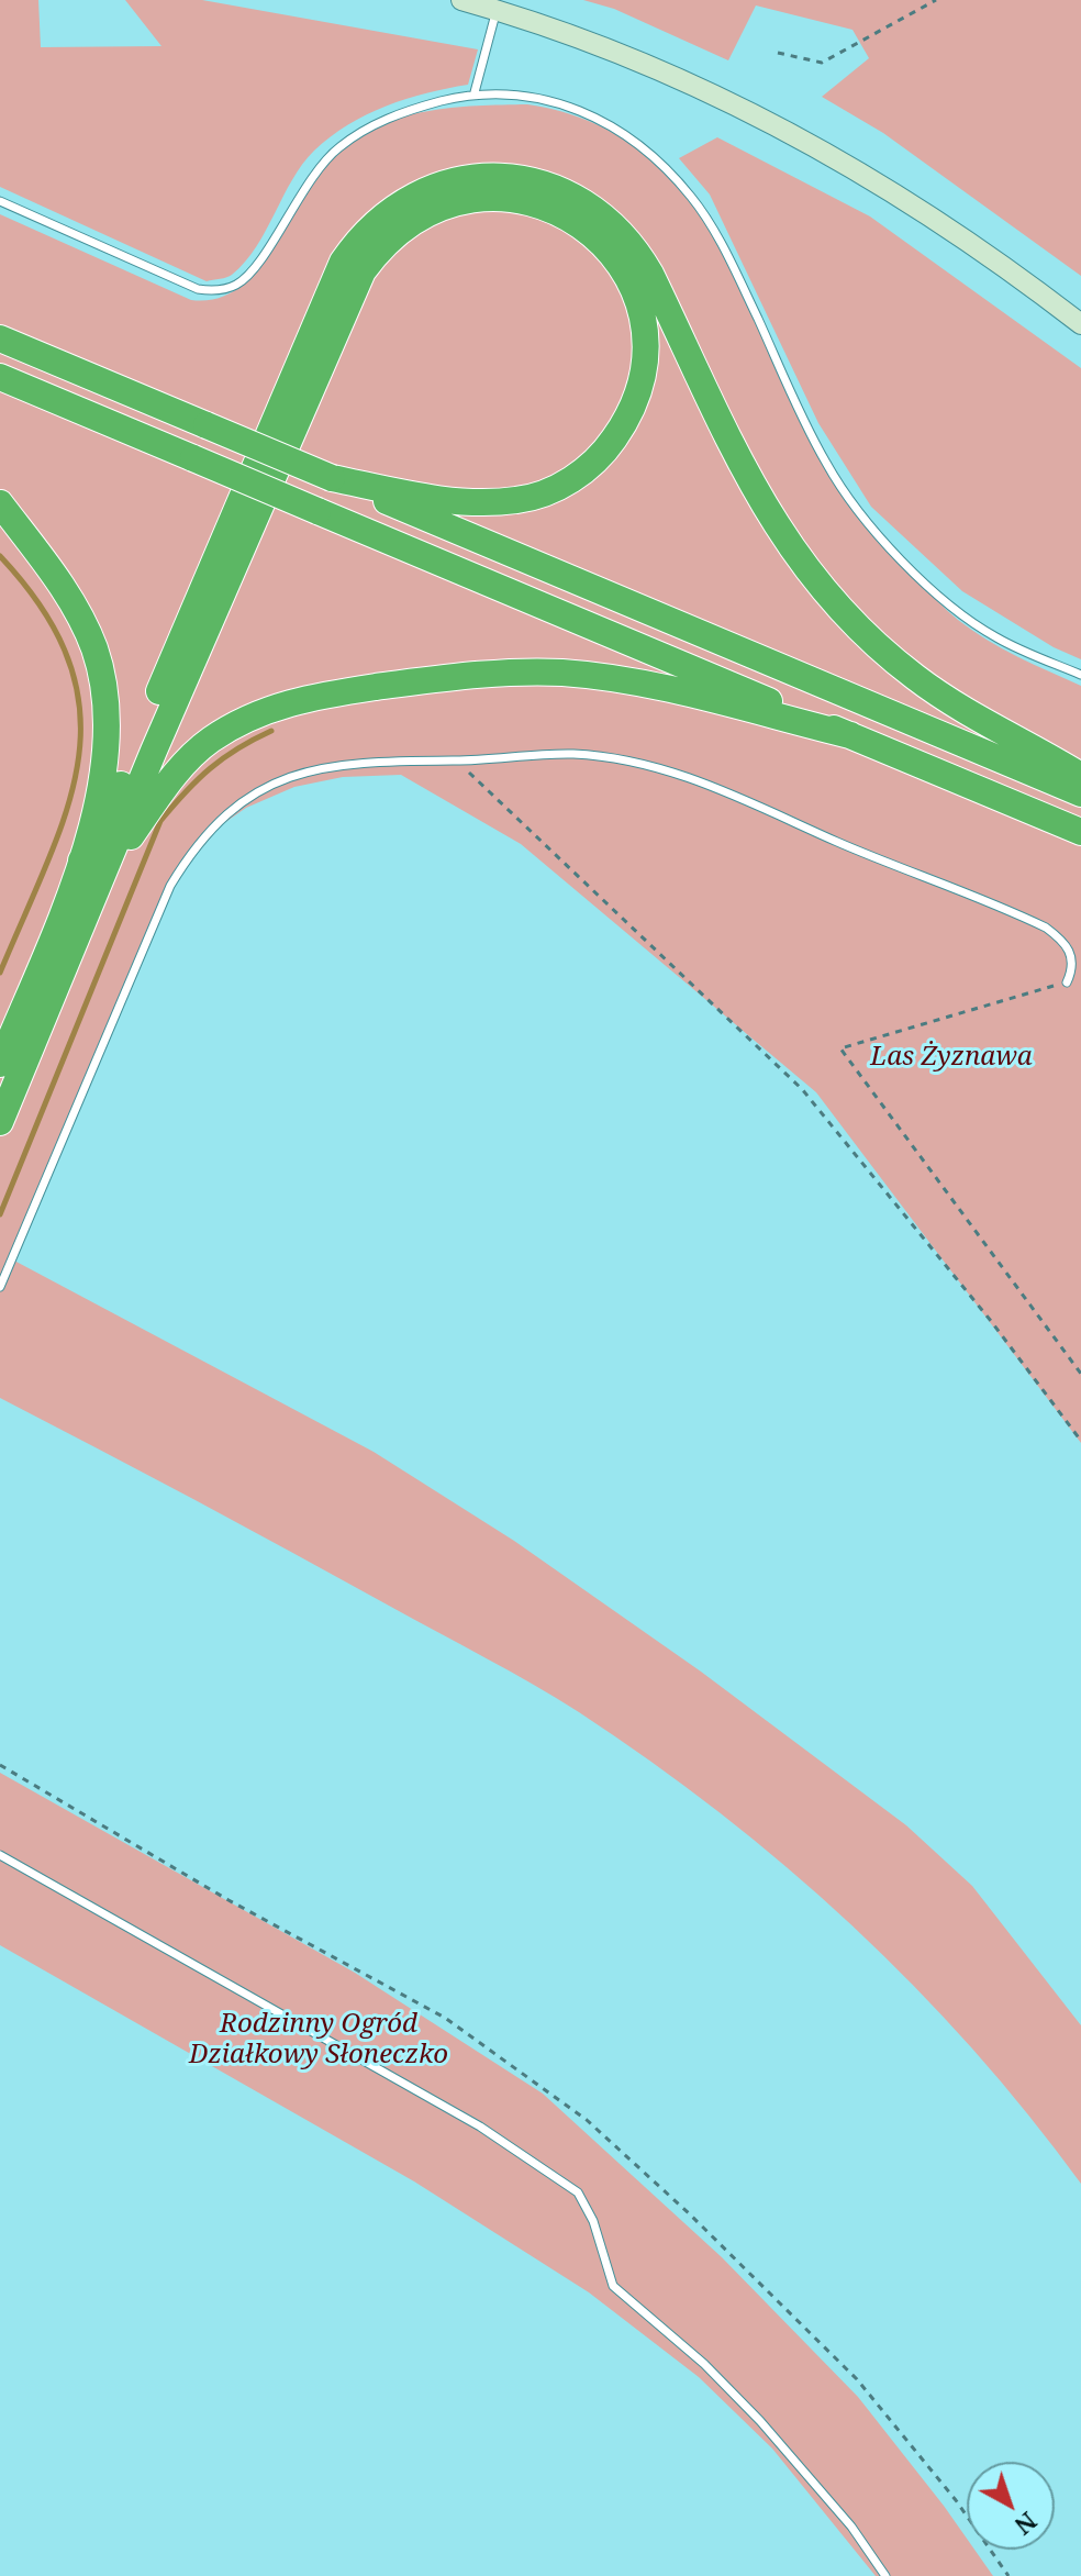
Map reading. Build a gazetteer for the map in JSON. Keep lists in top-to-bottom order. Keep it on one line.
{"parks":["Las Żyznawa","Rodzinny Ogród Działkowy Słoneczko"],"north":"bottom right"}
